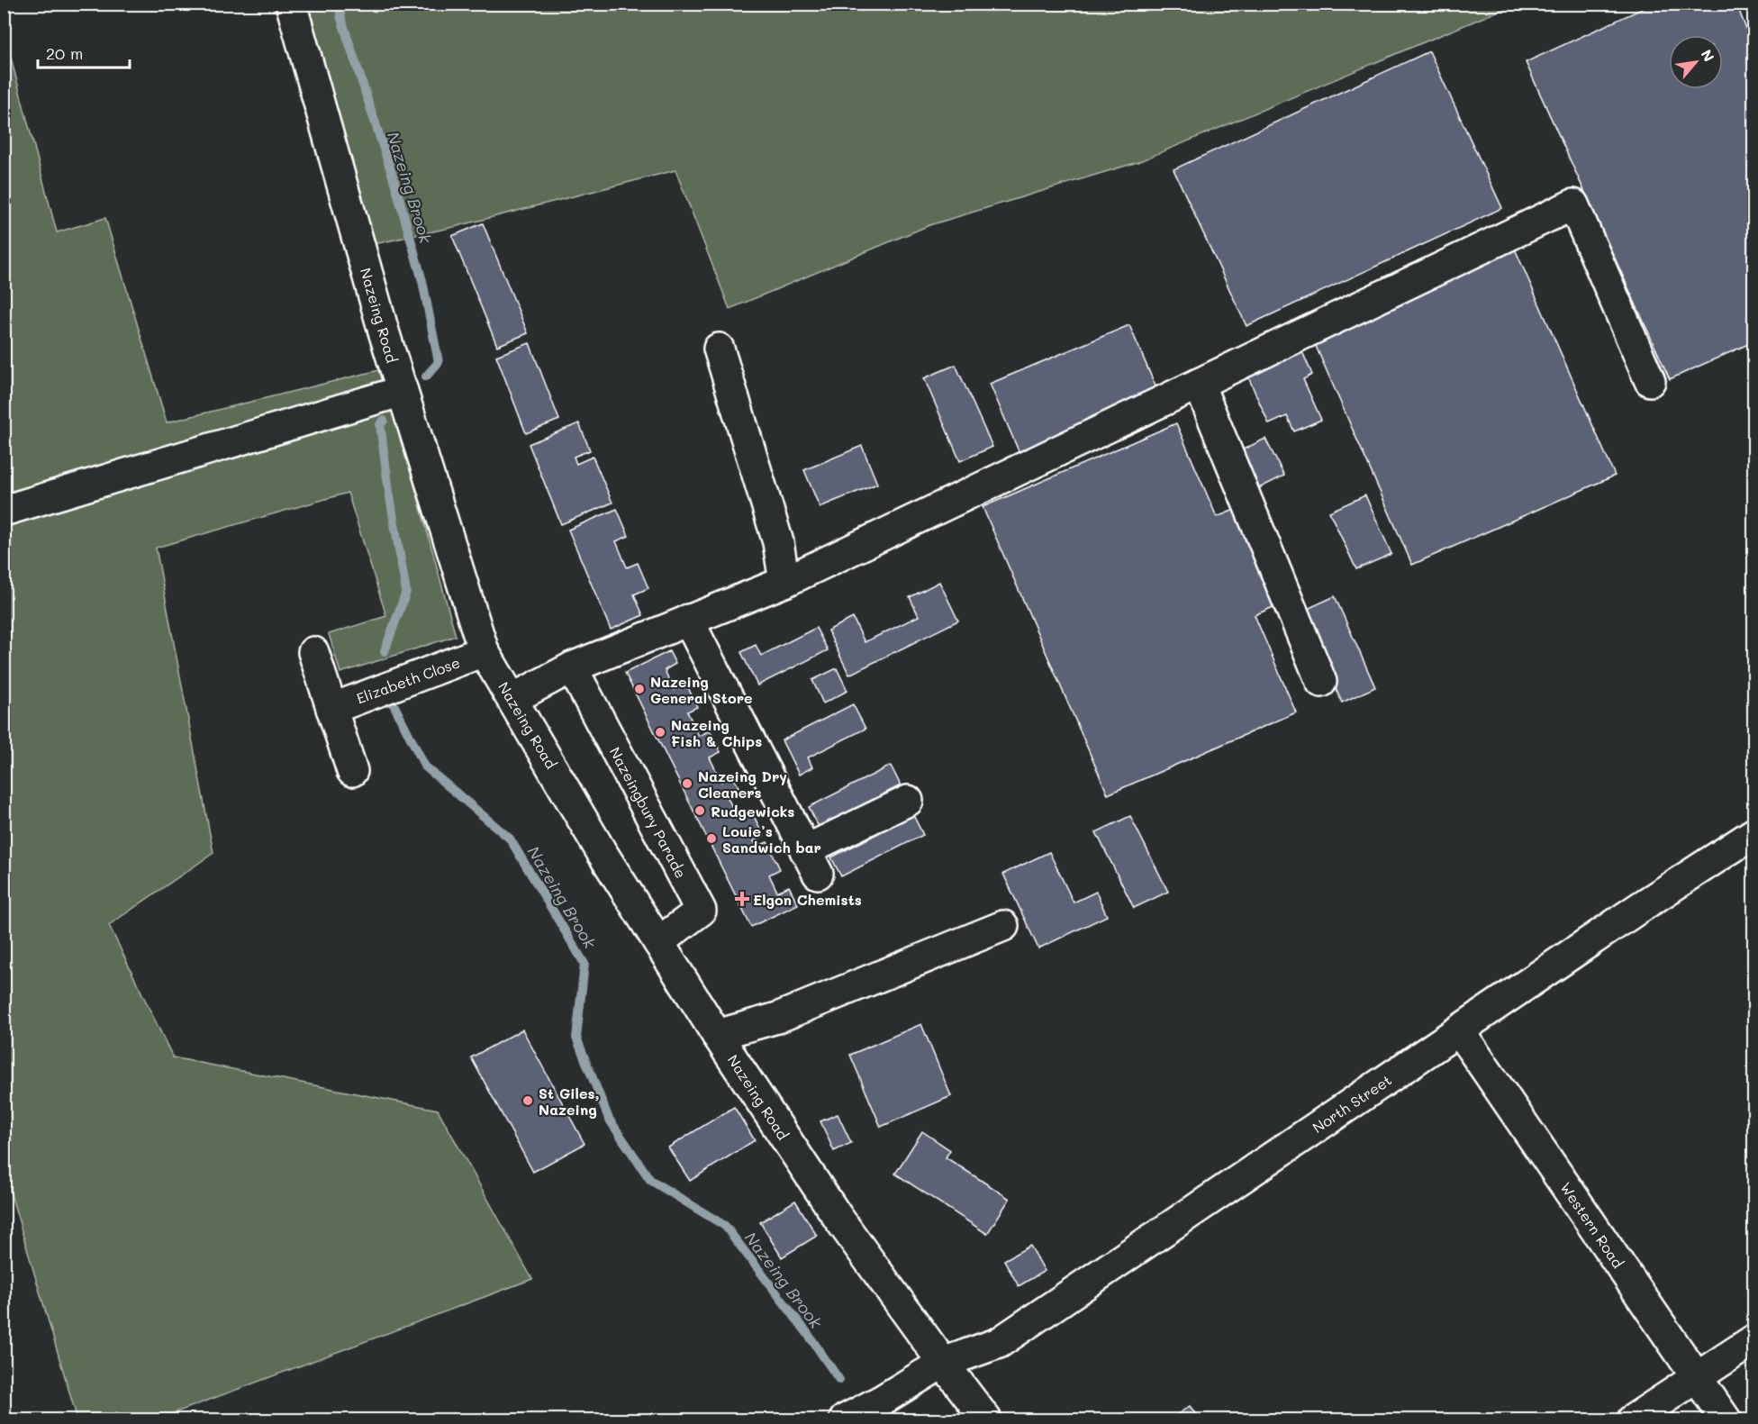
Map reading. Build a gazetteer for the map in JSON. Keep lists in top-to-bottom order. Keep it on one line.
{"streets":{"street":["Nazeing Road","Elizabeth Close","Nazeingbury Parade","North Street","Western Road"]},"crossings":[["Nazeing Road","Elizabeth Close"],["Nazeing Road","Nazeingbury Parade"],["Nazeing Road","North Street"],["North Street","Western Road"]],"water":["Nazeing Brook"],"places":{"other":["Nazeing General Store","Nazeing Fish & Chips","Nazeing Dry Cleaners","Rudgewicks","Louie’s Sandwich bar","St Giles, Nazeing"],"health":["Elgon Chemists"]},"scale_bar":"20 m","north":"top right"}
